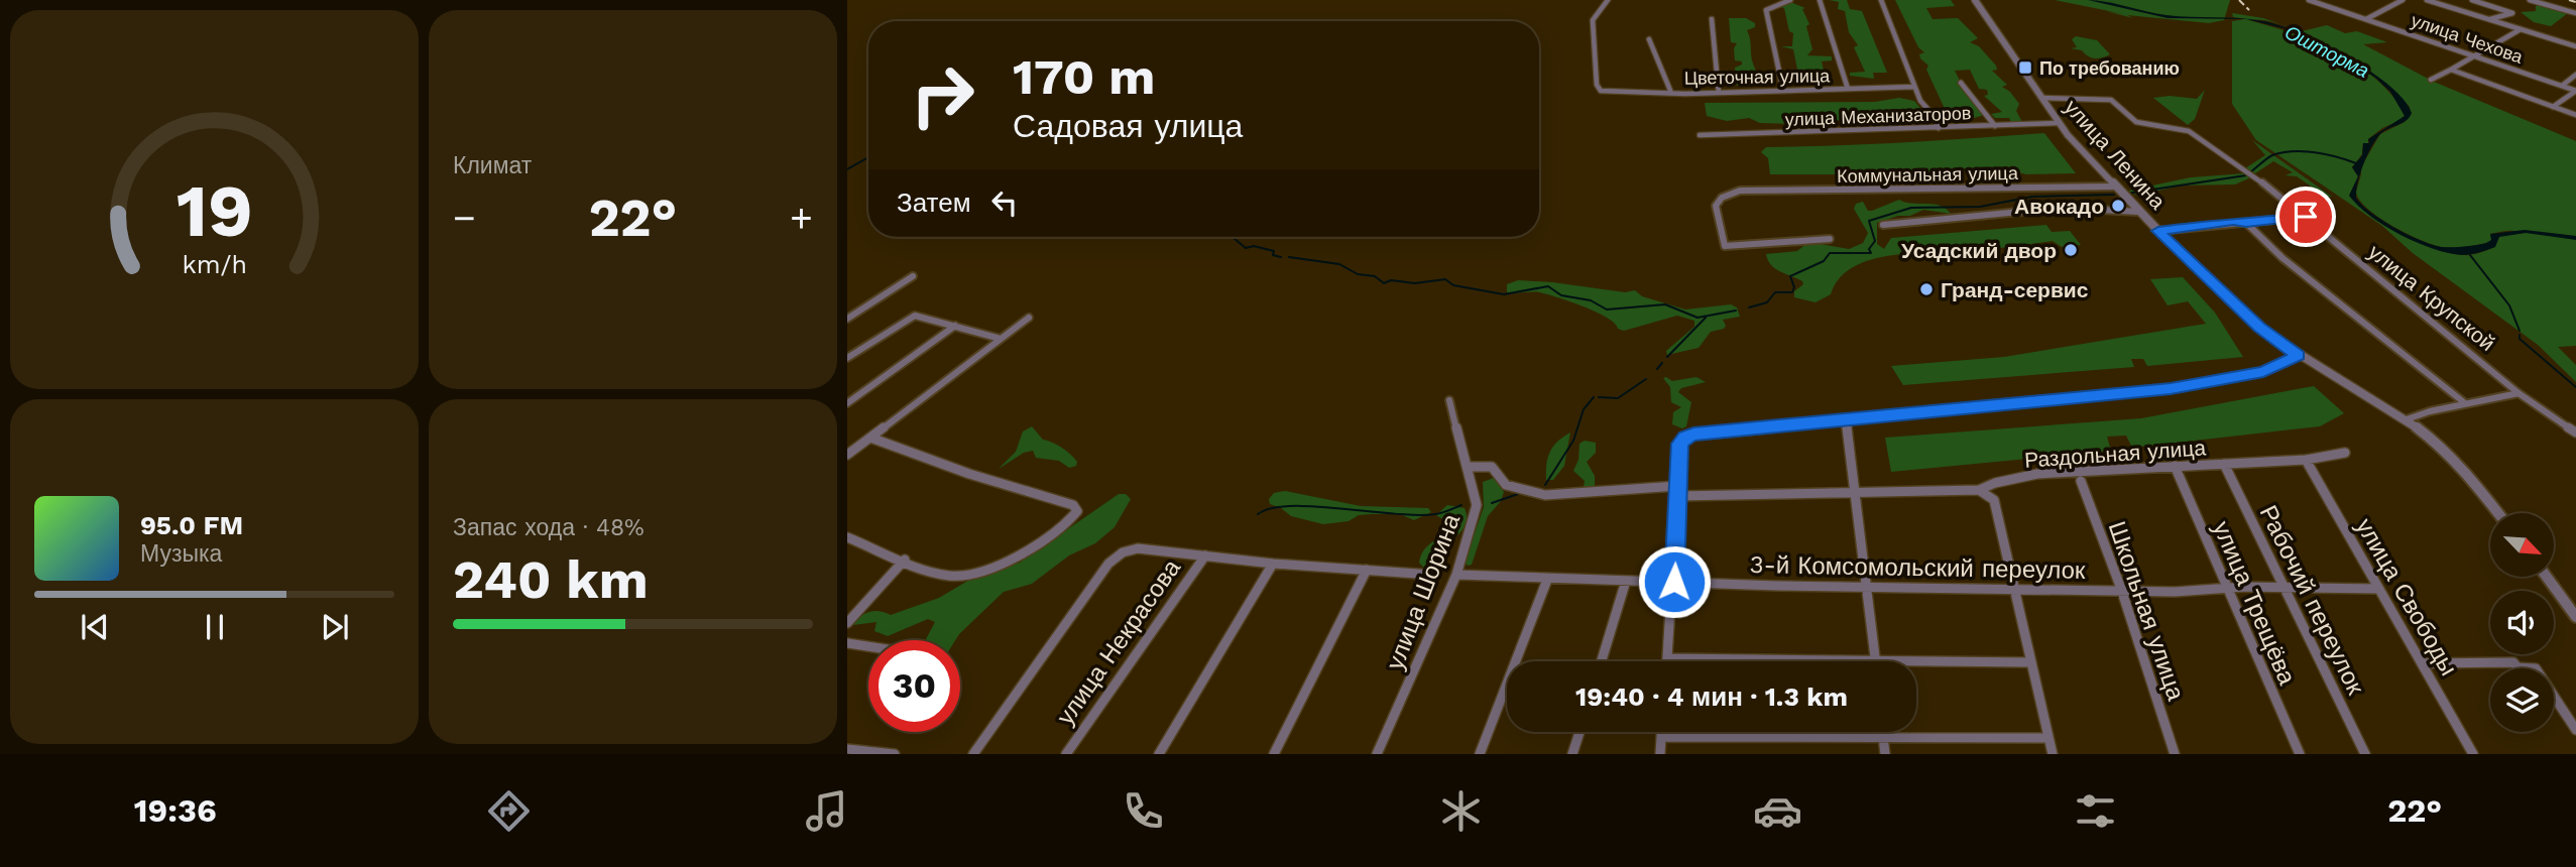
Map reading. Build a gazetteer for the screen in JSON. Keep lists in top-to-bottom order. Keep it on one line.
{"streets":{"street":["улица Чехова","Цветочная улица","улица Механизаторов","улица Ленина","Коммунальная улица","улица Крупской","Раздольная улица","3-й Комсомольский переулок","улица Шорина","улица Свободы","Рабочий переулок","улица Трещёва","Школьная улица","улица Некрасова"]},"crossings":[["улица Механизаторов","улица Ленина"],["улица Ленина","Коммунальная улица"],["улица Ленина","улица Крупской"],["Раздольная улица","улица Шорина"],["Раздольная улица","улица Свободы"],["Раздольная улица","Рабочий переулок"],["Раздольная улица","улица Трещёва"],["3-й Комсомольский переулок","улица Шорина"],["3-й Комсомольский переулок","улица Свободы"],["3-й Комсомольский переулок","Рабочий переулок"],["3-й Комсомольский переулок","улица Трещёва"],["3-й Комсомольский переулок","Школьная улица"]],"water":["Ошторма"],"places":{"transit":["По требованию"],"other":["Авокадо","Усадский двор","Гранд-сервис"]},"north":"bottom right","page":{"tile":["Климат",["Запас хода · 48%","240 km"]],"turn":["170 m","Садовая улица"],"then":"Затем","heat":["−","22°","+"],"song":["95.0 FM","Музыка"],"limit":"30","trip":"19:40 · 4 мин · 1.3 km","tabs":["19:36","22°"],"gauge":["19","km/h"]}}
